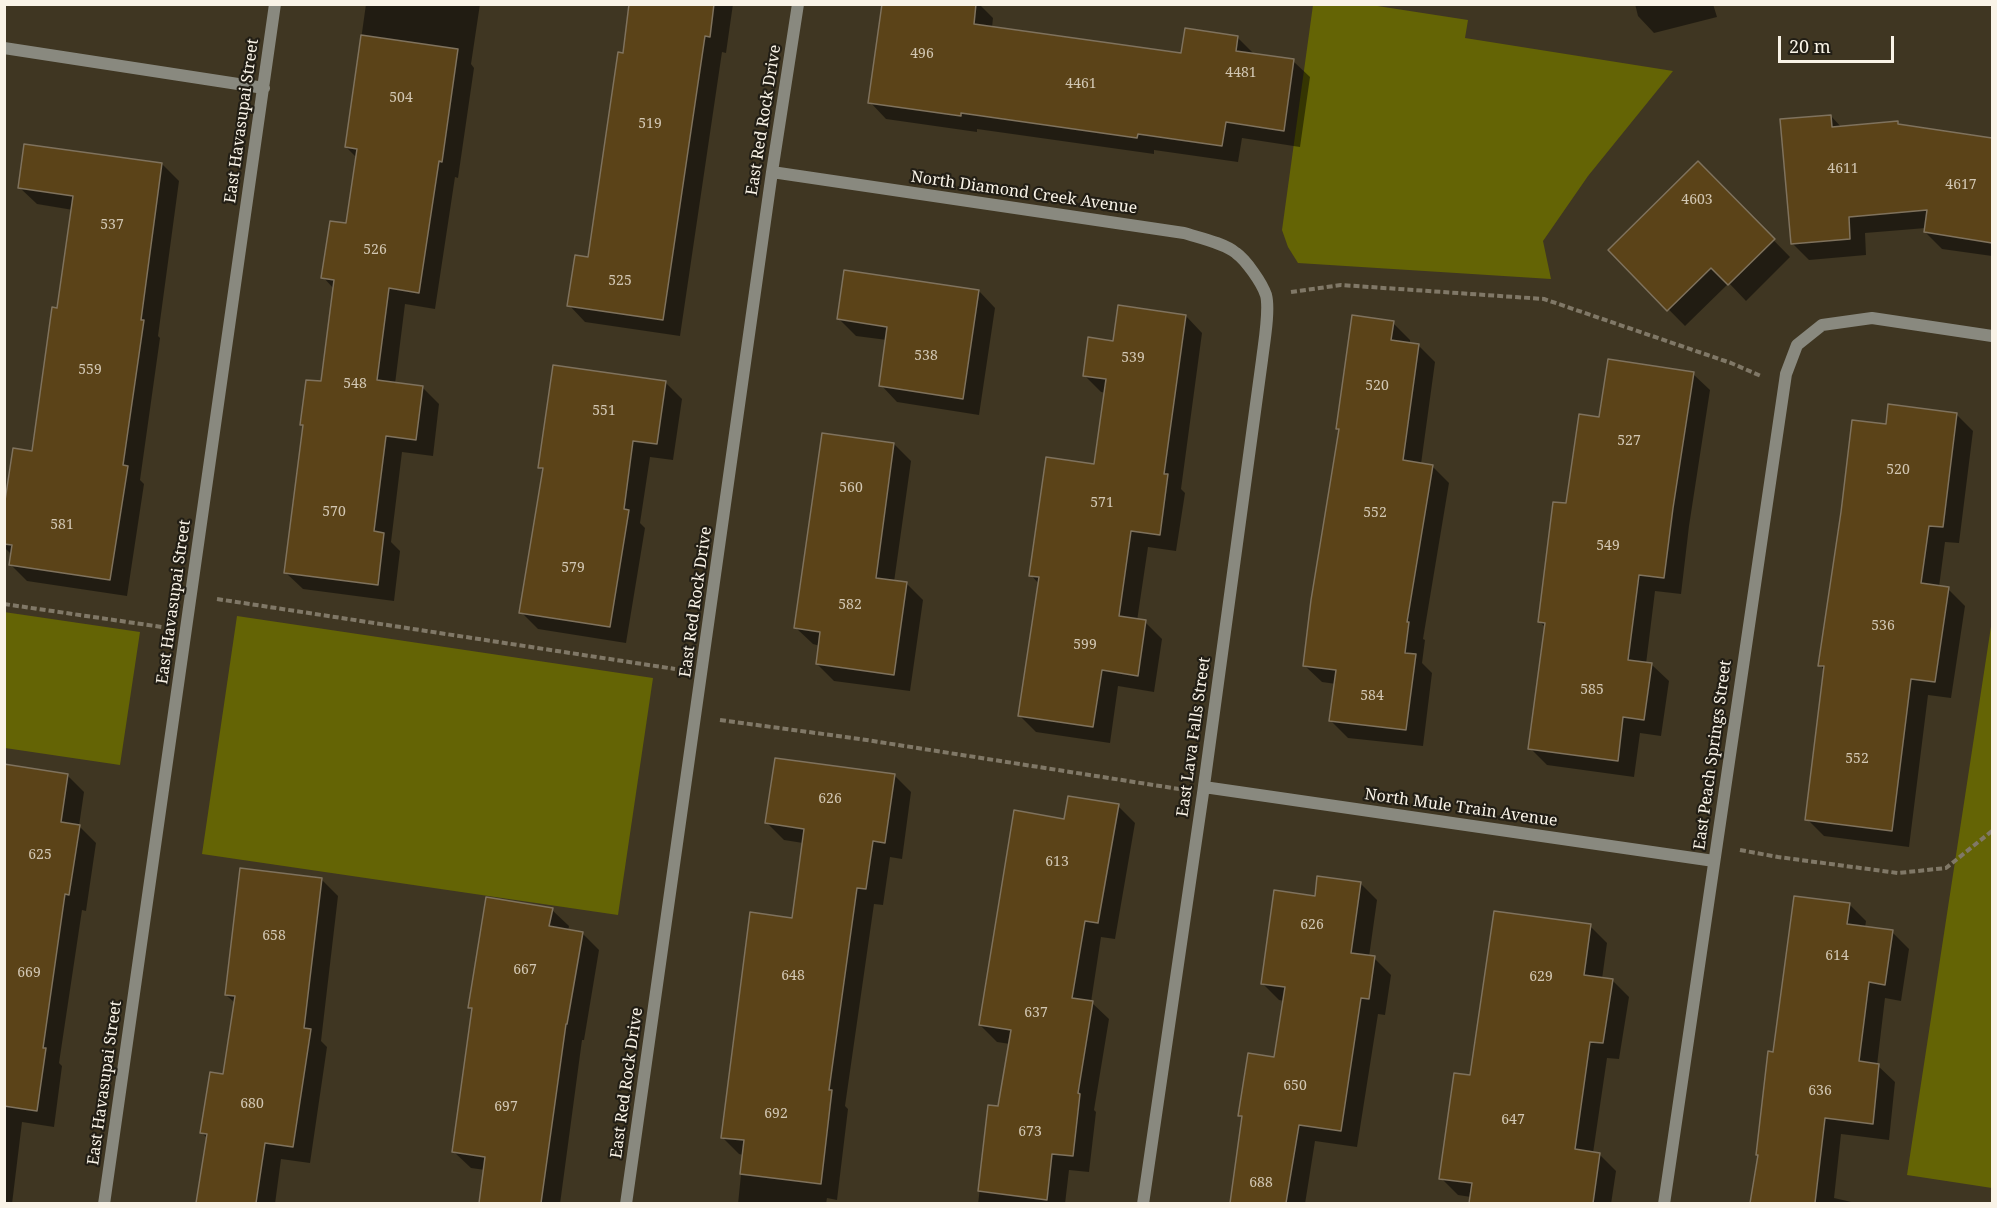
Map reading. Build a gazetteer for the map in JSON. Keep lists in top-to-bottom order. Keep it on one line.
{"streets":{"street":["East Red Rock Drive","East Havasupai Street","North Diamond Creek Avenue","East Lava Falls Street","East Peach Springs Street","North Mule Train Avenue"]},"crossings":[["East Red Rock Drive","North Diamond Creek Avenue"],["North Diamond Creek Avenue","East Lava Falls Street"],["East Lava Falls Street","North Mule Train Avenue"],["East Peach Springs Street","North Mule Train Avenue"]],"house_numbers":["496","4481","4461","504","519","4611","4617","4603","537","526","525","538","539","559","548","520","551","527","520","560","571","570","552","581","549","579","582","536","599","585","584","552","626","625","613","626","658","614","667","669","648","629","637","650","636","680","697","692","647","673","688"],"scale_bar":"20 m"}
